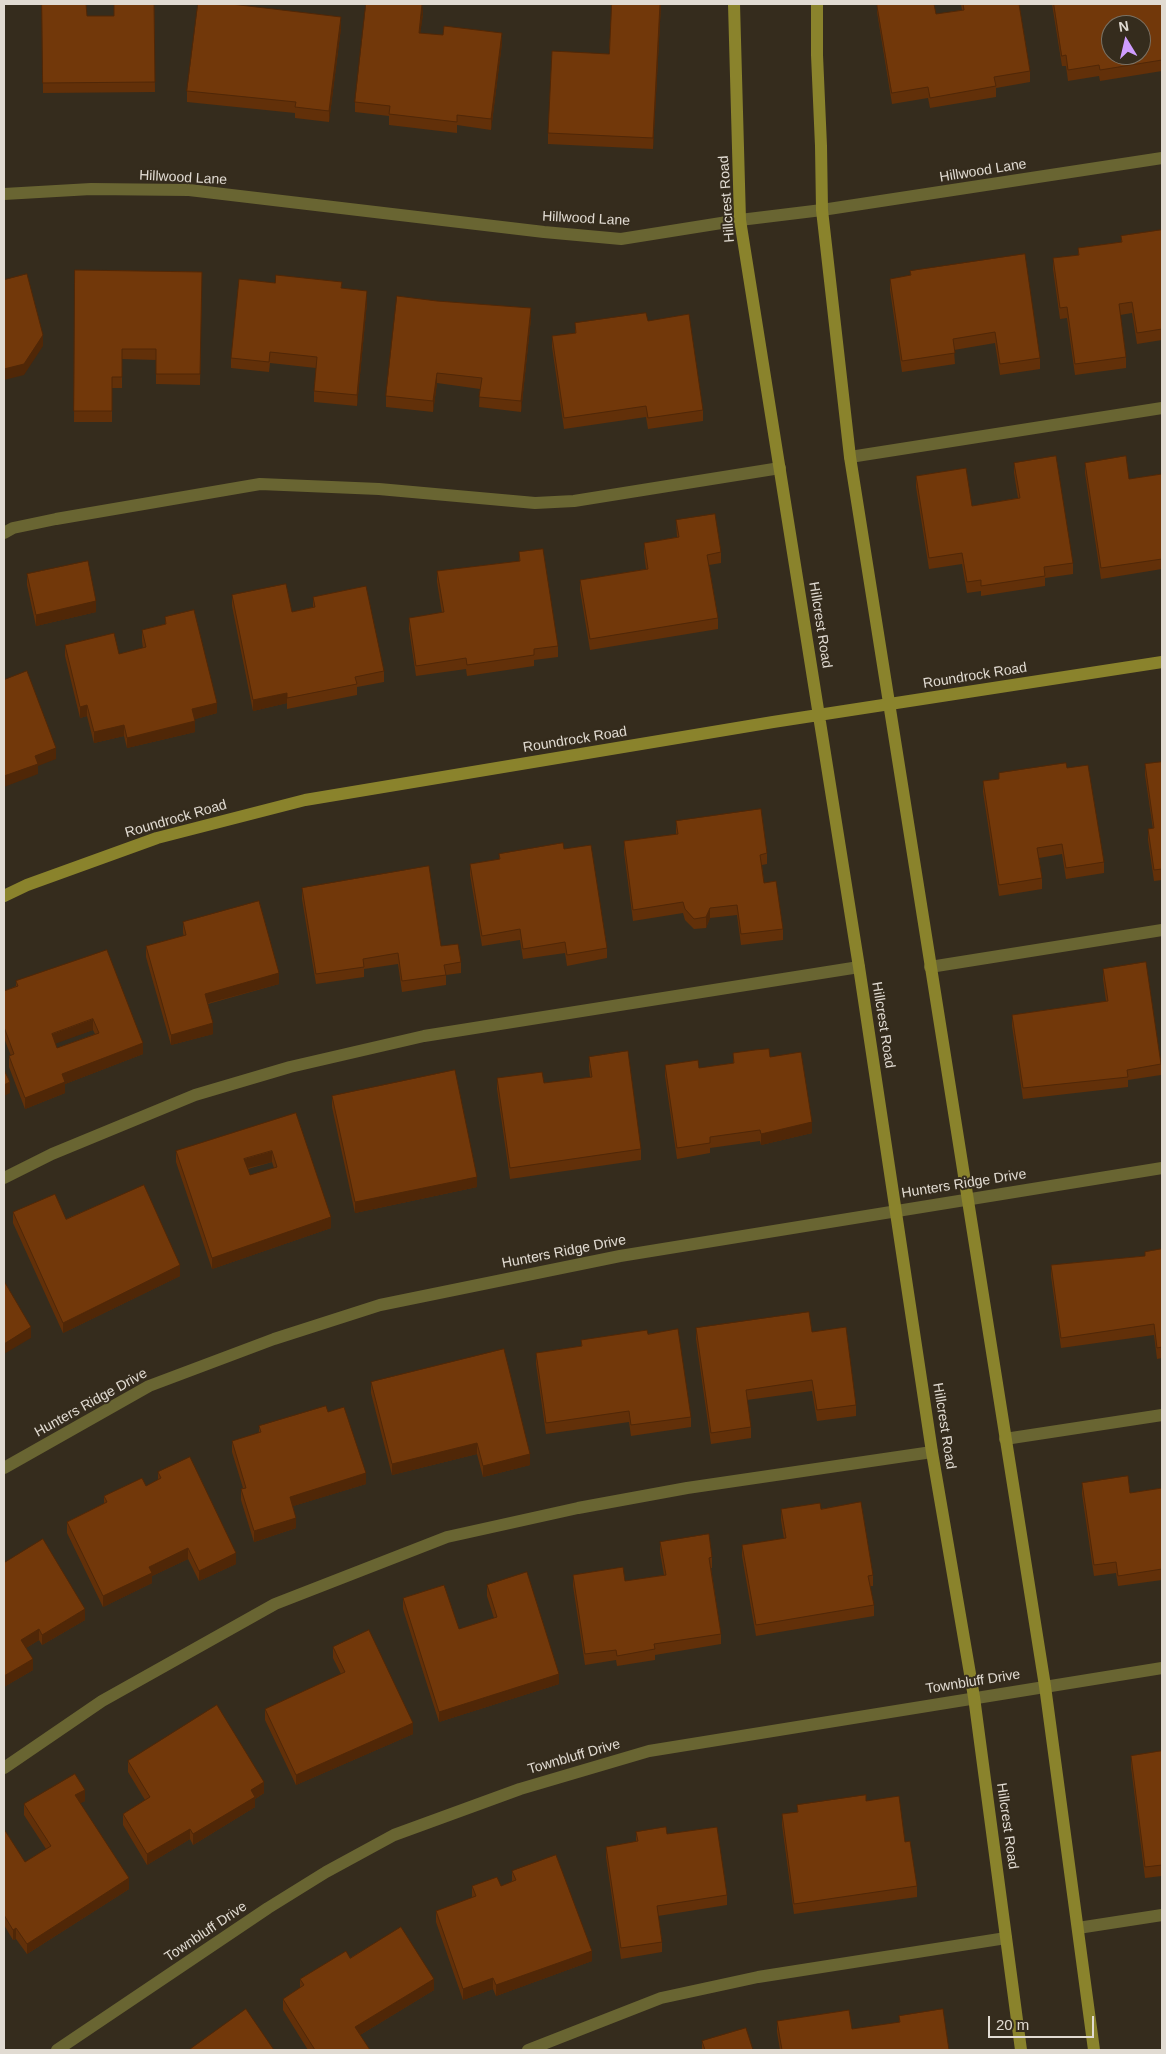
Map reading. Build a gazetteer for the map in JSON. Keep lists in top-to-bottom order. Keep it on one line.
{"streets":{"main road":["Hillcrest Road","Roundrock Road"],"street":["Hillwood Lane","Hunters Ridge Drive","Townbluff Drive"]},"crossings":[["Hillwood Lane","Hillcrest Road"],["Hillcrest Road","Roundrock Road"],["Hillcrest Road","Hunters Ridge Drive"],["Hillcrest Road","Townbluff Drive"]],"scale_bar":"20 m","north":"top"}
